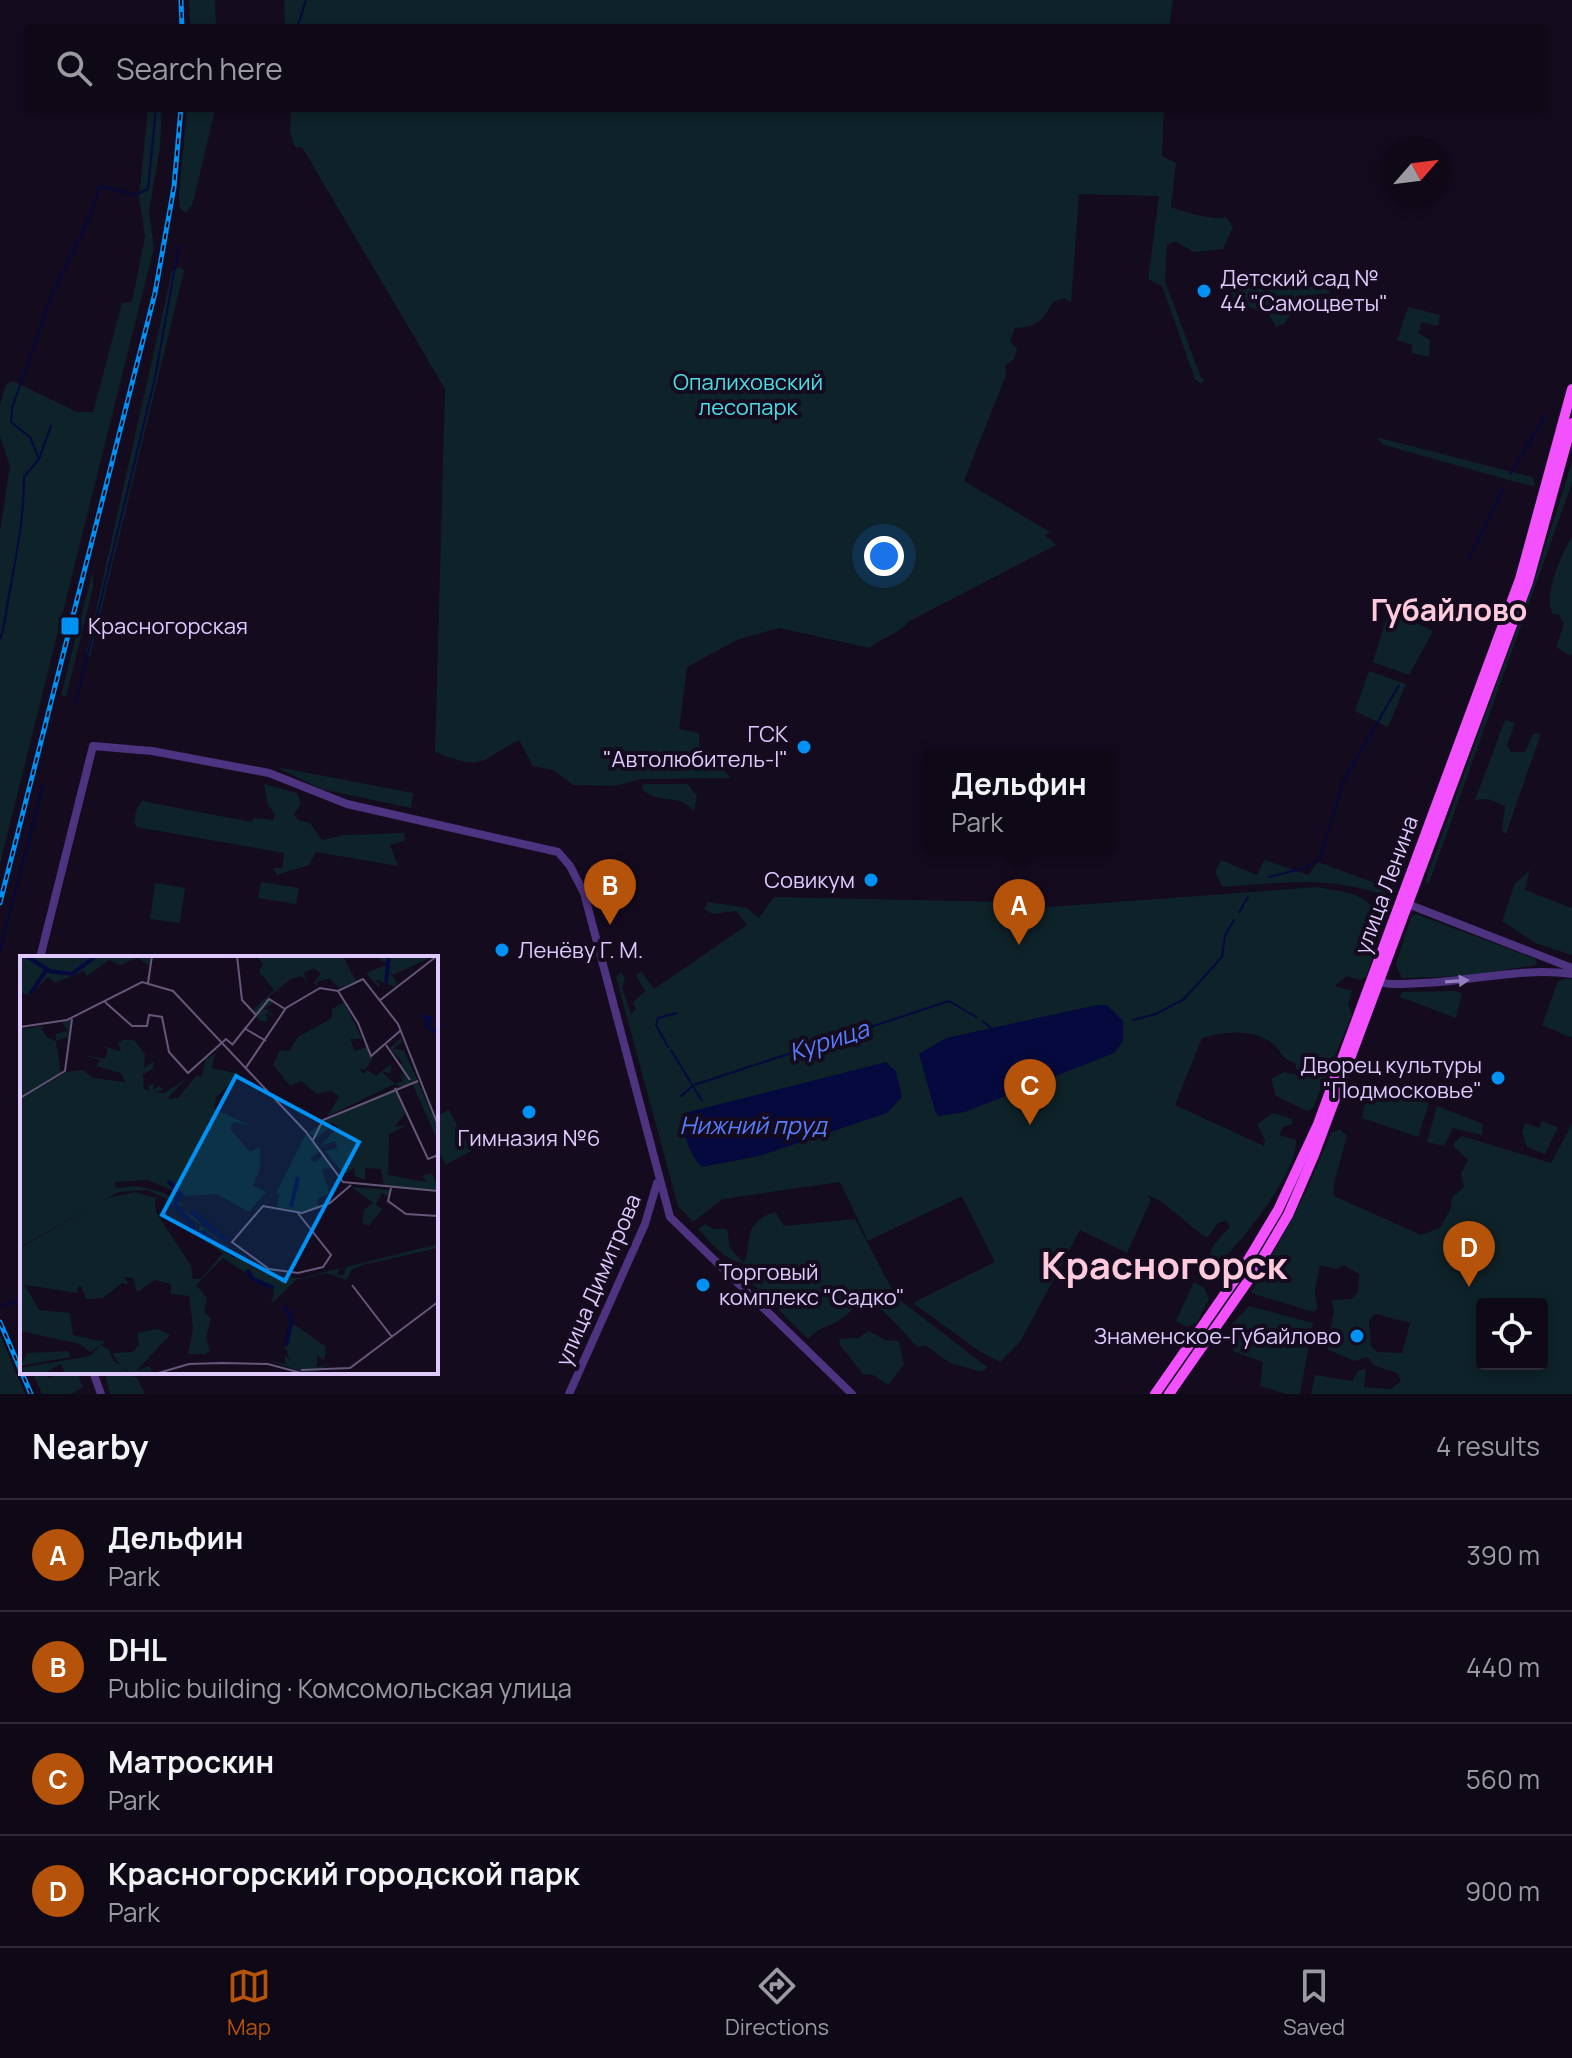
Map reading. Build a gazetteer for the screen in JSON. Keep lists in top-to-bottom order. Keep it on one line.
{"streets":{"main road":["улица Ленина"],"street":["улица Димитрова"]},"districts":["Губайлово","Красногорск"],"water":["Курица","Нижний пруд"],"parks":["Опалиховский лесопарк"],"places":{"other":["Детский сад № 44 \"Самоцветы\"","ГСК \"Автолюбитель-I\"","Совикум","Ленёву Г. М.","Дворец культуры \"Подмосковье\"","Гимназия №6","Торговый комплекс \"Садко\"","Знаменское-Губайлово"],"transit":["Красногорская"]},"north":"top right","page":{"search":"Search here","popup":["Дельфин","Park"],"pins":["B","A","C","D"],"heading":["Nearby","4 results"],"list":[{"mark":"A","name":"Дельфин","note":"Park","value":"390 m"},{"mark":"B","name":"DHL","note":"Public building · Комсомольская улица","value":"440 m"},{"mark":"C","name":"Матроскин","note":"Park","value":"560 m"},{"mark":"D","name":"Красногорский городской парк","note":"Park","value":"900 m"}],"nav":["Map","Directions","Saved"]}}
